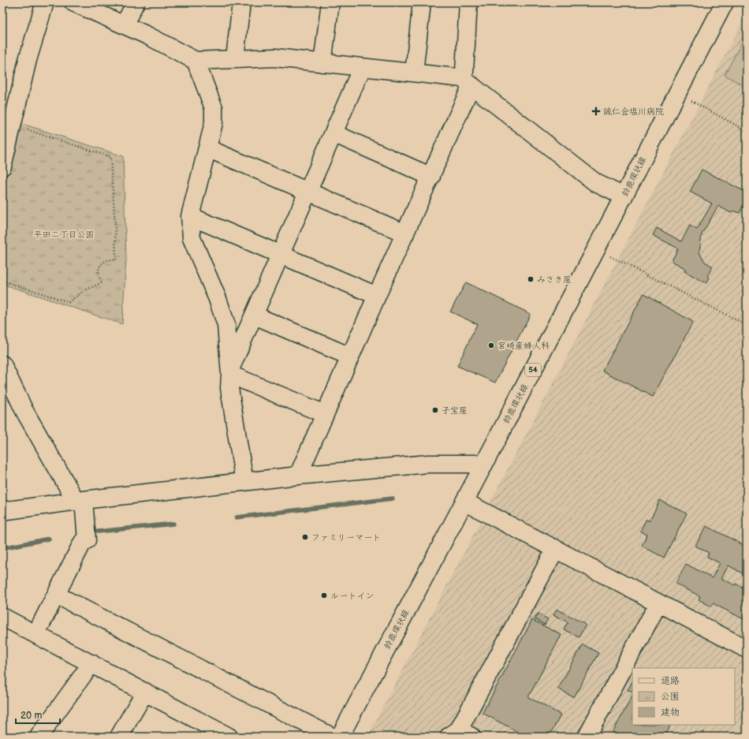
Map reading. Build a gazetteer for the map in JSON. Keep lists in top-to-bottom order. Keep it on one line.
{"streets":{"street":["鈴鹿環状線","54"]},"parks":["平田二丁目公園"],"places":{"health":["誠仁会塩川病院"],"other":["みさき屋","宮崎産婦人科","子宝屋","ファミリーマート","ルートイン"]},"legend":["道路","公園","建物"],"scale_bar":"20 m"}
